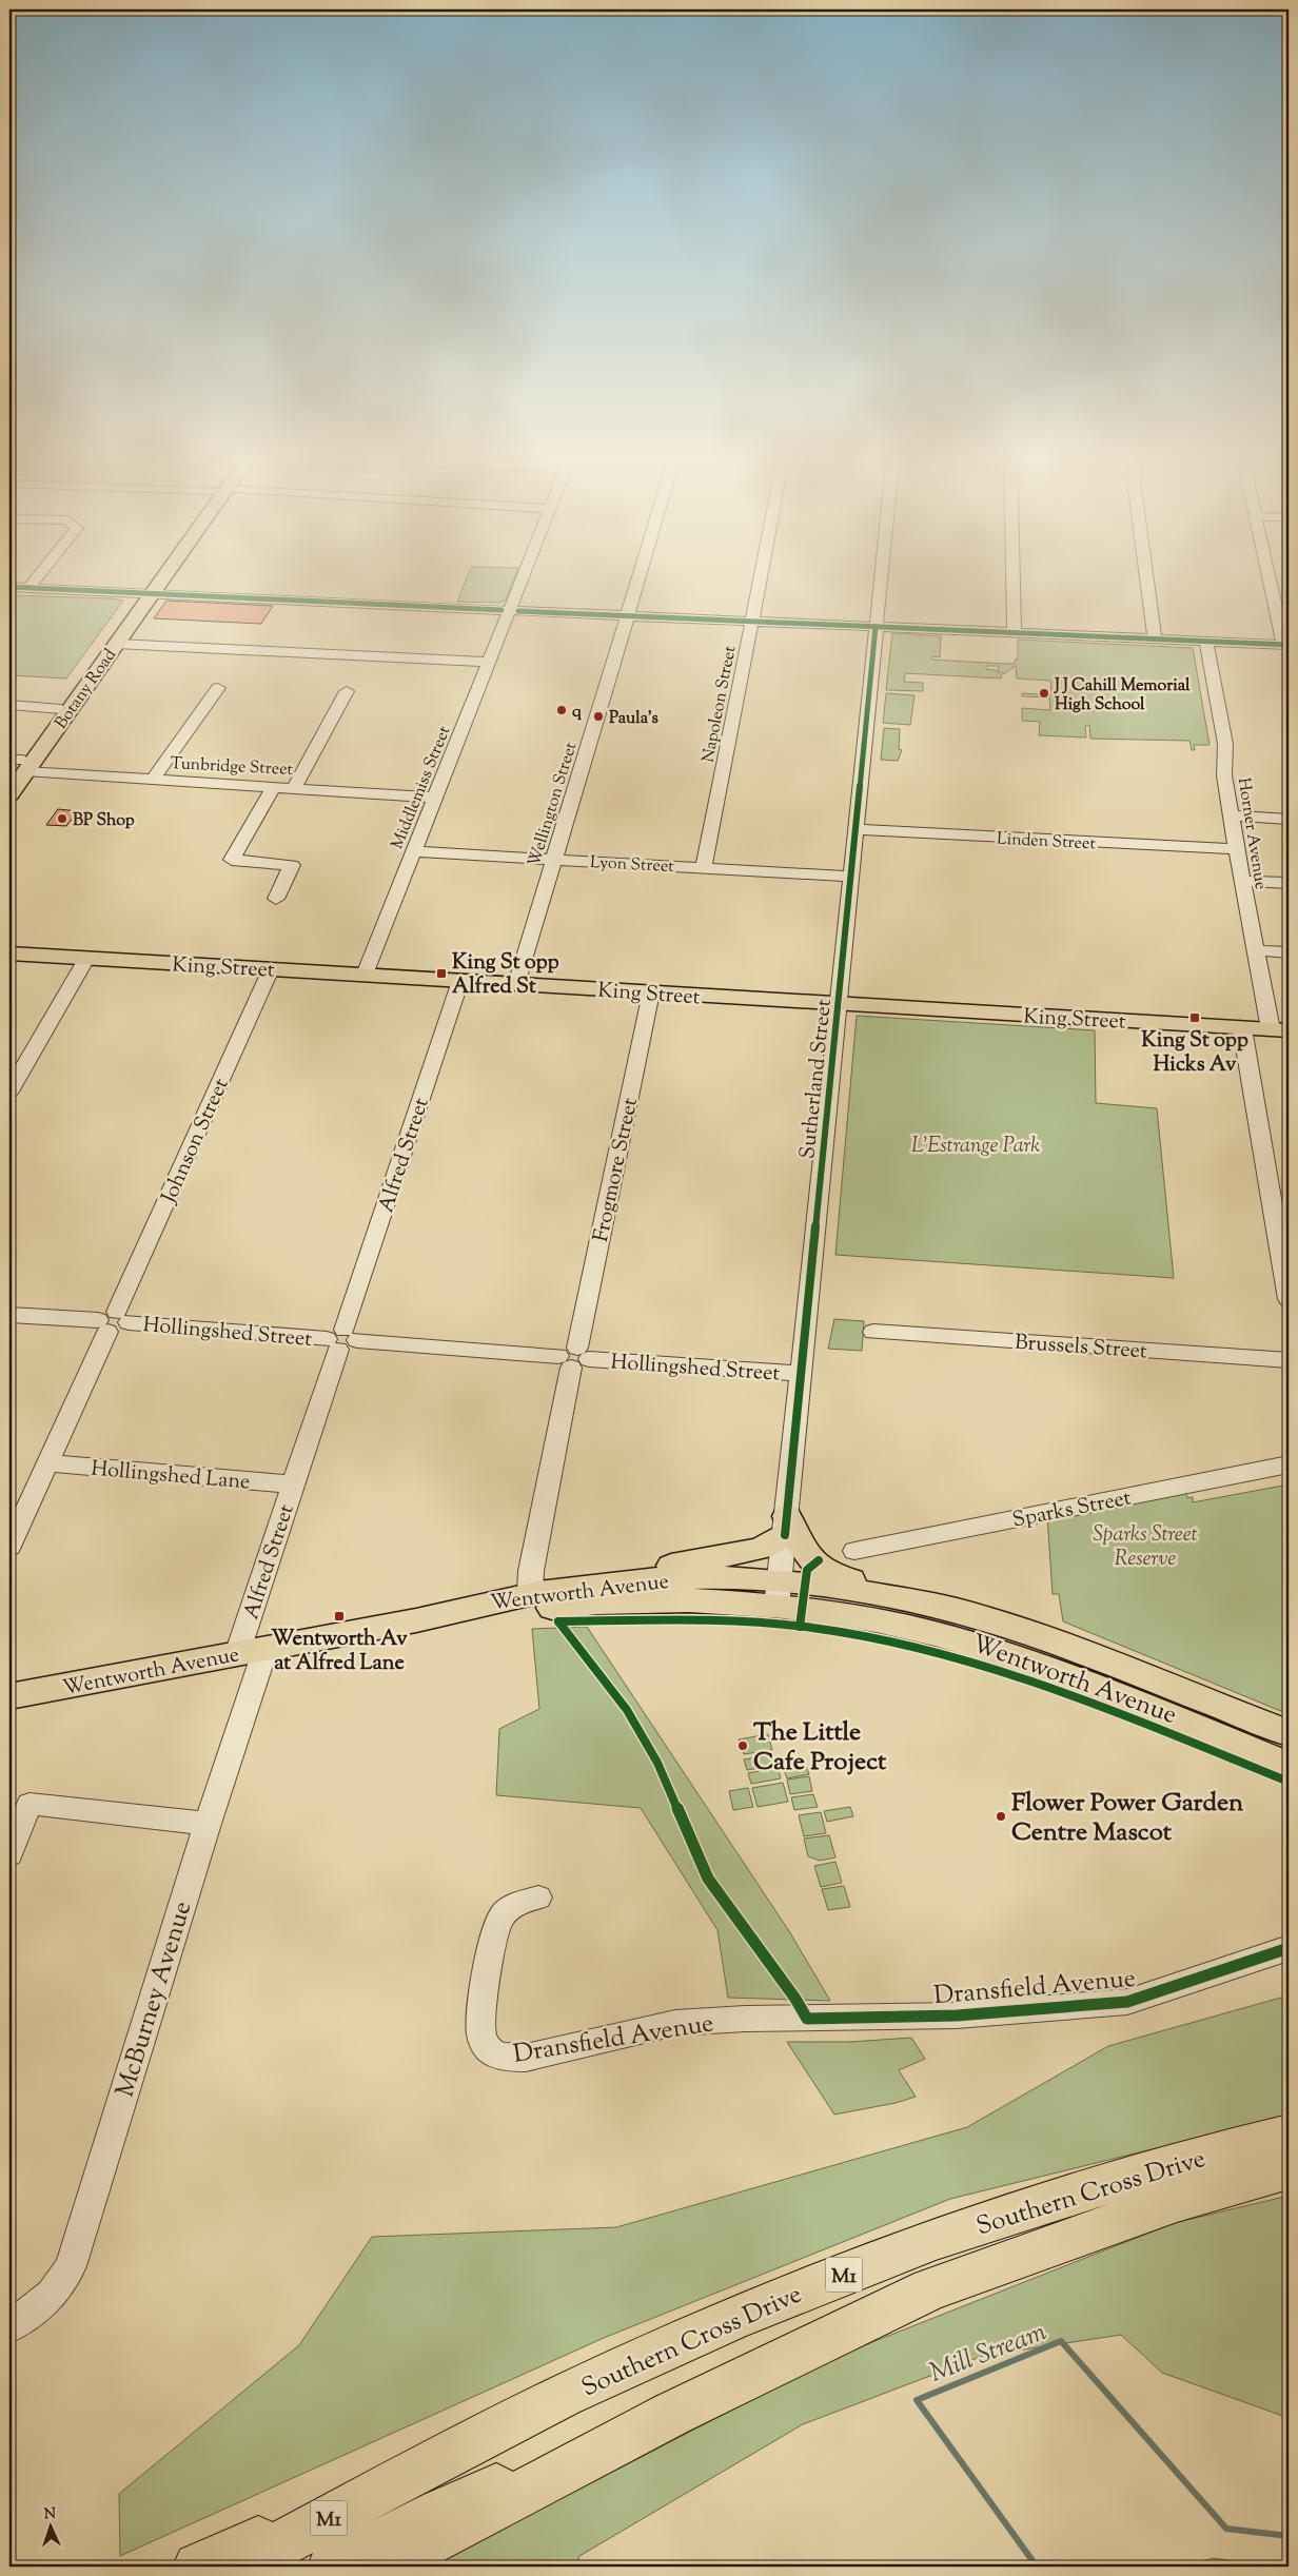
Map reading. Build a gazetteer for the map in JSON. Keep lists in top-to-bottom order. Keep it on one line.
{"streets":{"highway":["Southern Cross Drive","M1"],"main road":["Botany Road","King Street","Wentworth Avenue"],"street":["Napoleon Street","Tunbridge Street","Middlemiss Street","Wellington Street","Horner Avenue","Linden Street","Lyon Street","Sutherland Street","Johnson Street","Alfred Street","Frogmore Street","Hollingshed Street","Brussels Street","Hollingshed Lane","Sparks Street","Dransfield Avenue","McBurney Avenue"]},"crossings":[["Botany Road","Tunbridge Street"],["Napoleon Street","Lyon Street"],["Tunbridge Street","Middlemiss Street"],["Middlemiss Street","Lyon Street"],["Middlemiss Street","King Street"],["Wellington Street","Lyon Street"],["Wellington Street","King Street"],["Horner Avenue","Linden Street"],["Horner Avenue","King Street"],["Linden Street","Sutherland Street"],["Lyon Street","Sutherland Street"],["King Street","Sutherland Street"],["King Street","Johnson Street"],["King Street","Alfred Street"],["King Street","Frogmore Street"],["Sutherland Street","Hollingshed Street"],["Sutherland Street","Wentworth Avenue"],["Johnson Street","Hollingshed Street"],["Johnson Street","Hollingshed Lane"],["Alfred Street","Hollingshed Street"],["Alfred Street","Hollingshed Lane"],["Alfred Street","Wentworth Avenue"],["Alfred Street","McBurney Avenue"],["Frogmore Street","Hollingshed Street"],["Frogmore Street","Wentworth Avenue"],["Wentworth Avenue","McBurney Avenue"]],"water":["Mill Stream"],"parks":["L'Estrange Park","Sparks Street Reserve"],"places":{"other":["J J Cahill Memorial High School","q","Paula's","BP Shop","The Little Cafe Project","Flower Power Garden Centre Mascot"],"transit":["King St opp Alfred St","King St opp Hicks Av","Wentworth Av at Alfred Lane"]},"north":"top"}
